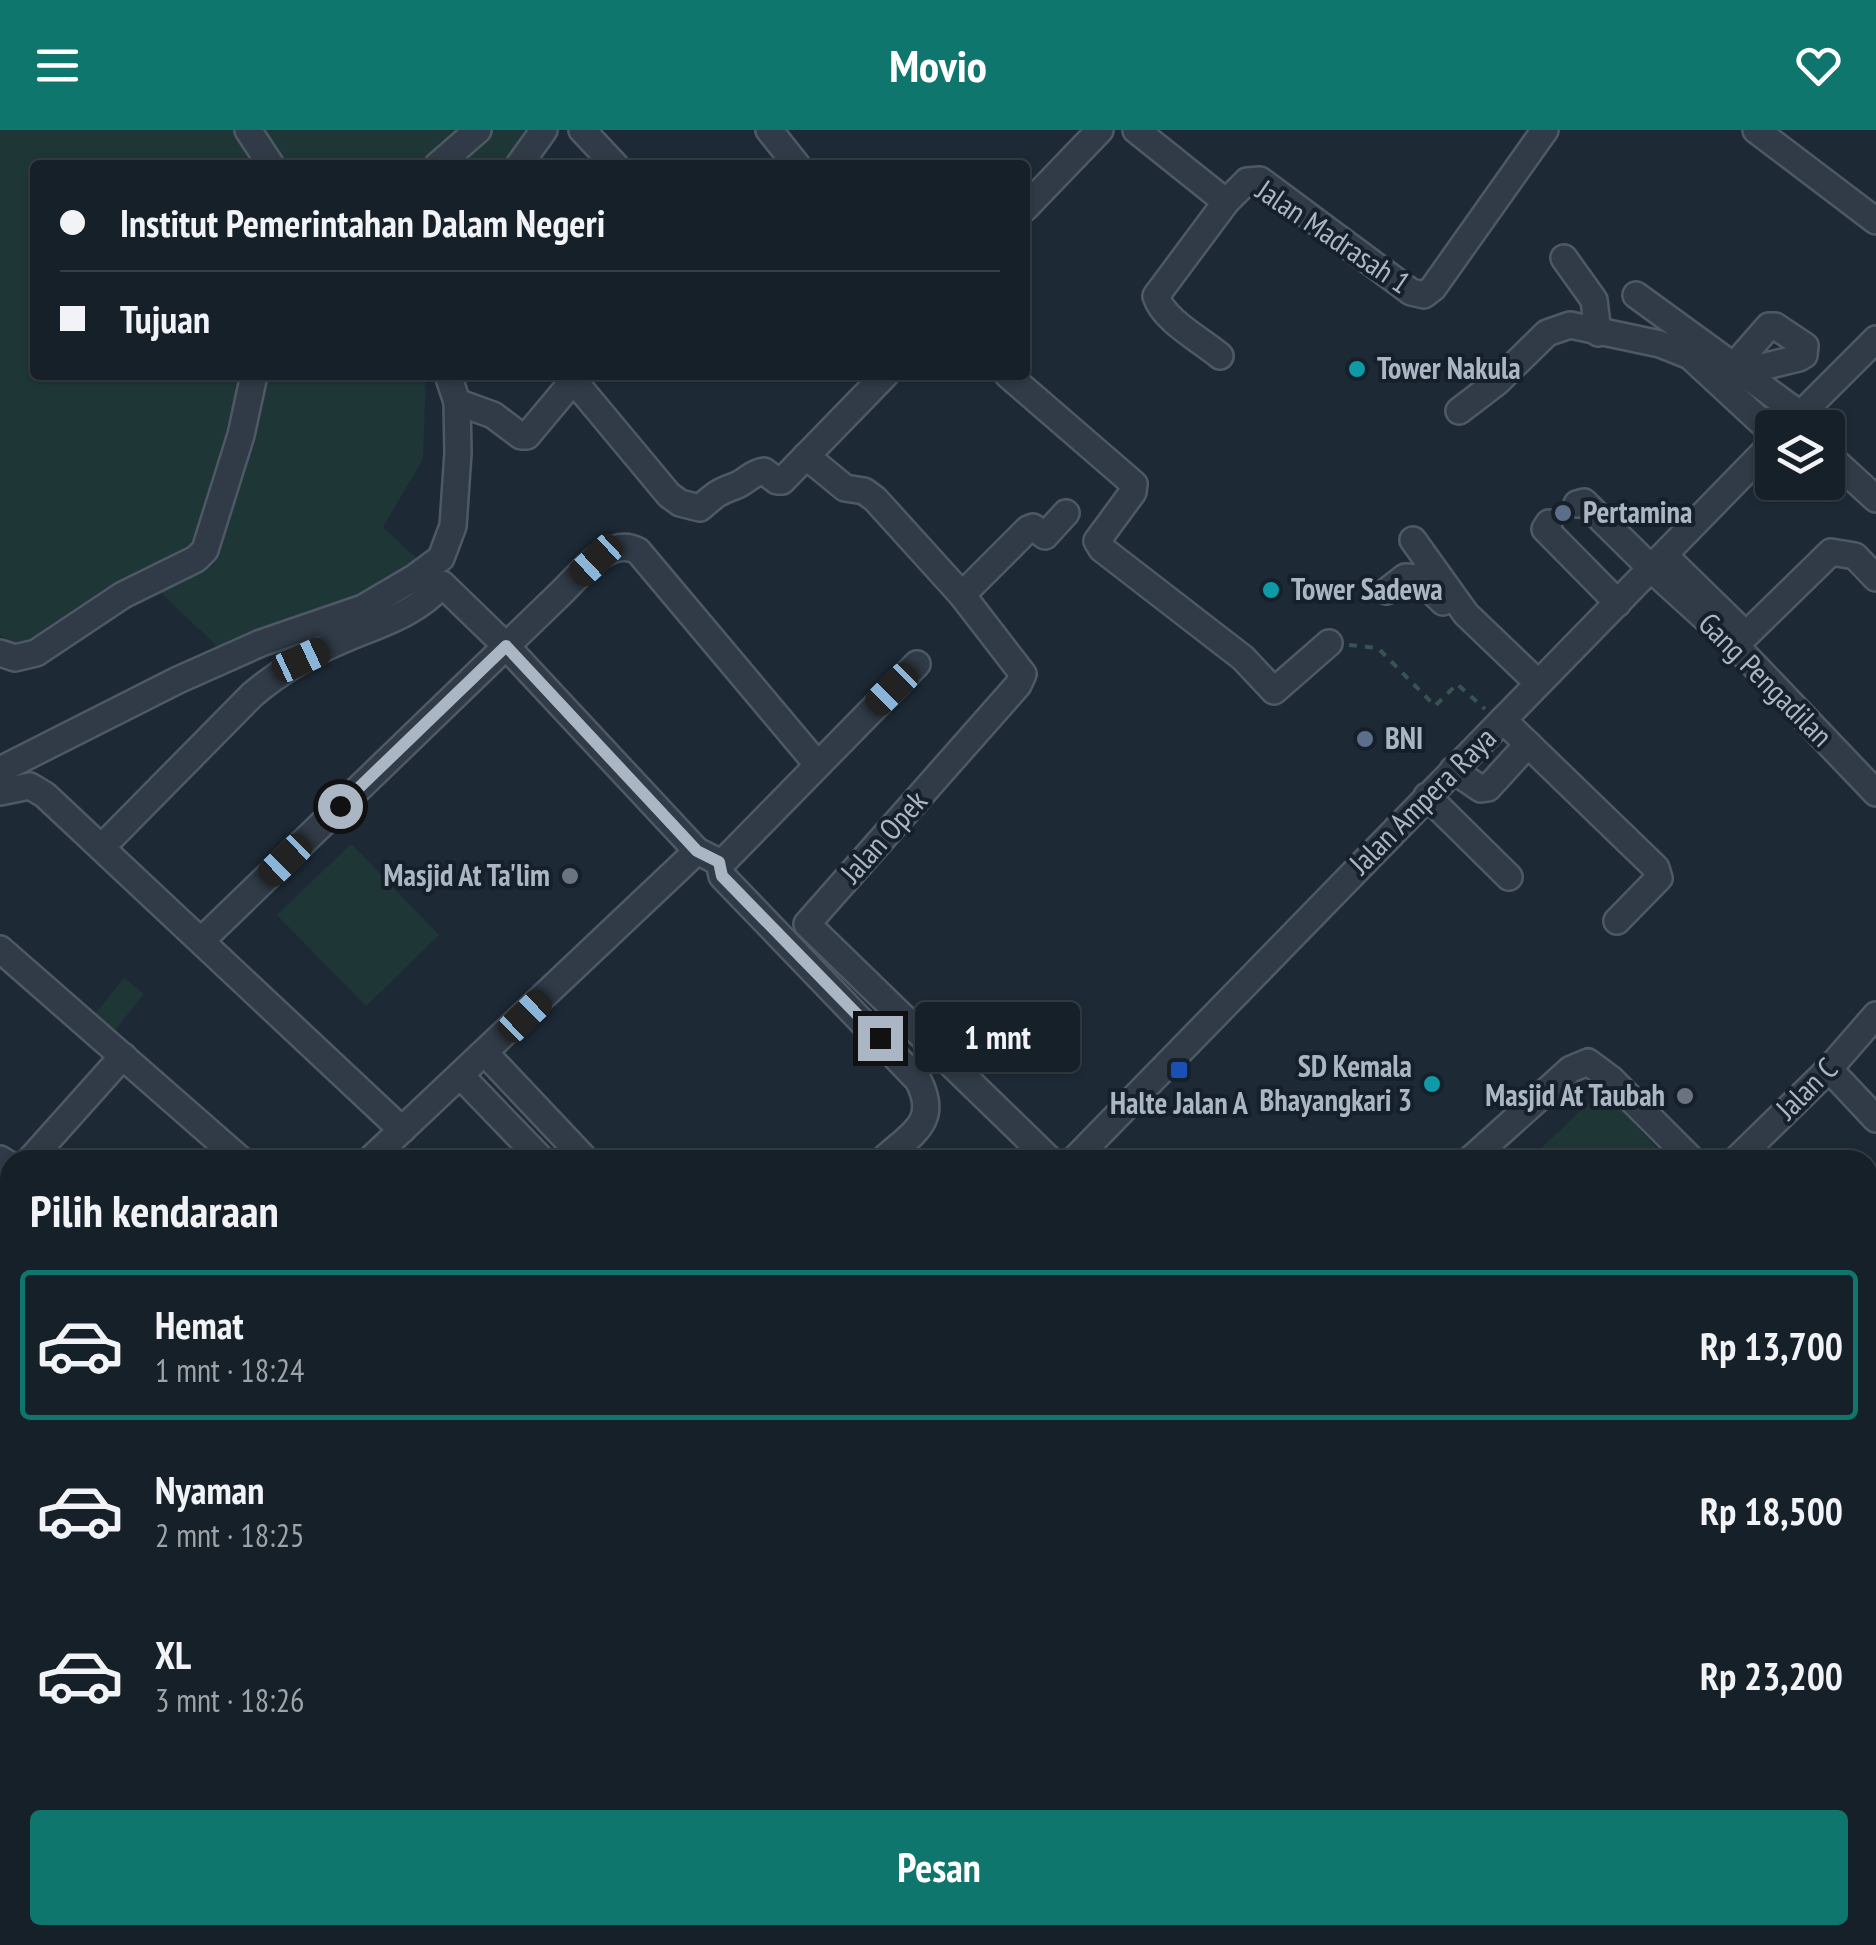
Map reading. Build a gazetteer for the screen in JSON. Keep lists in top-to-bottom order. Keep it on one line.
{"streets":{"street":["Jalan Madrasah 1","Gang Pengadilan","Jalan Ampera Raya","Jalan Opek","Jalan C"]},"crossings":[["Gang Pengadilan","Jalan Ampera Raya"]],"places":{"other":["Tower Nakula","Pertamina","Tower Sadewa","BNI","Masjid At Ta'lim","SD Kemala Bhayangkari 3","Masjid At Taubah"],"transit":["Halte Jalan A"]},"page":{"header":"Movio","banner":["Institut Pemerintahan Dalam Negeri","Tujuan"],"bubble":"1 mnt","heading":"Pilih kendaraan","list":[{"name":"Hemat","note":"1 mnt · 18:24","value":"Rp 13,700"},{"name":"Nyaman","note":"2 mnt · 18:25","value":"Rp 18,500"},{"name":"XL","note":"3 mnt · 18:26","value":"Rp 23,200"}],"buttons":"Pesan"}}
